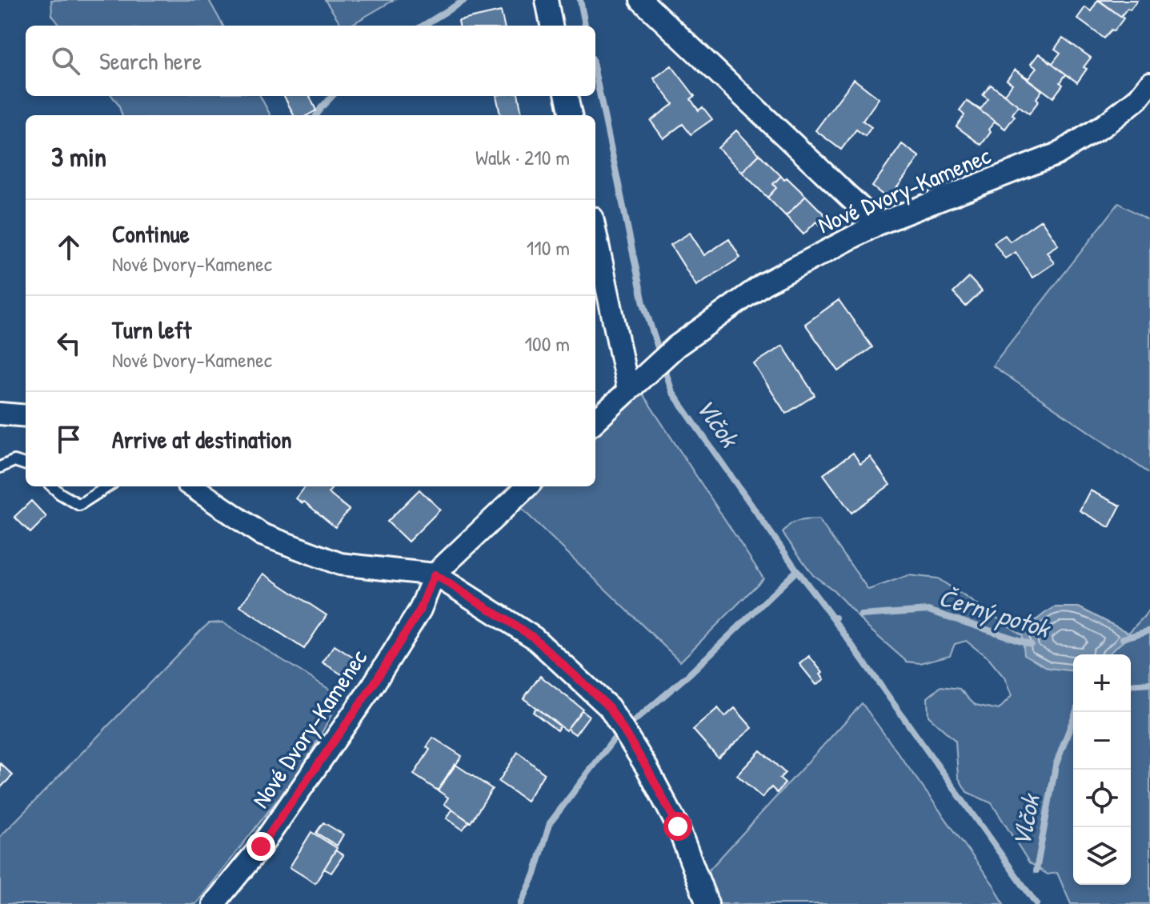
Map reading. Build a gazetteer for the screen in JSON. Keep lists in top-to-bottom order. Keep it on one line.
{"streets":{"street":["Nové Dvory-Kamenec"]},"water":["Vlčok","Černý potok"],"page":{"search":"Search here","heading":["3 min","Walk · 210 m"],"list":[["Continue","Nové Dvory-Kamenec","110 m"],["Turn left","Nové Dvory-Kamenec","100 m"],"Arrive at destination"],"map_buttons":["+","−"]}}
